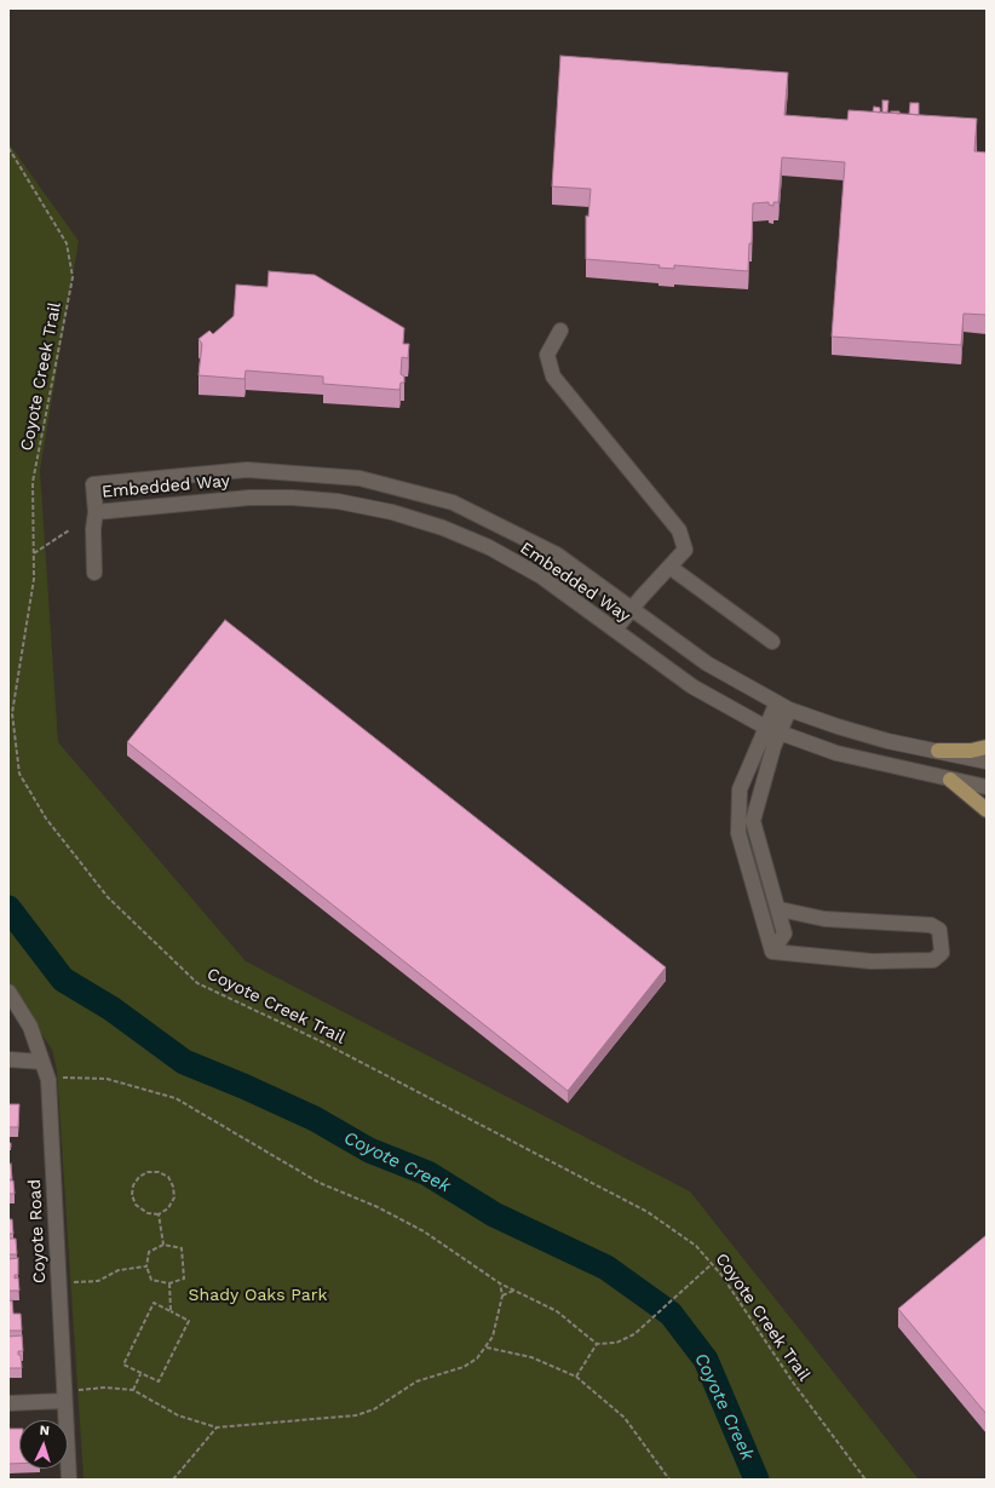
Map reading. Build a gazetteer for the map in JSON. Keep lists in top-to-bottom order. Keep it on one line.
{"streets":{"street":["Embedded Way","Coyote Road"],"path":["Coyote Creek Trail"]},"water":["Coyote Creek"],"parks":["Shady Oaks Park"],"north":"top"}
